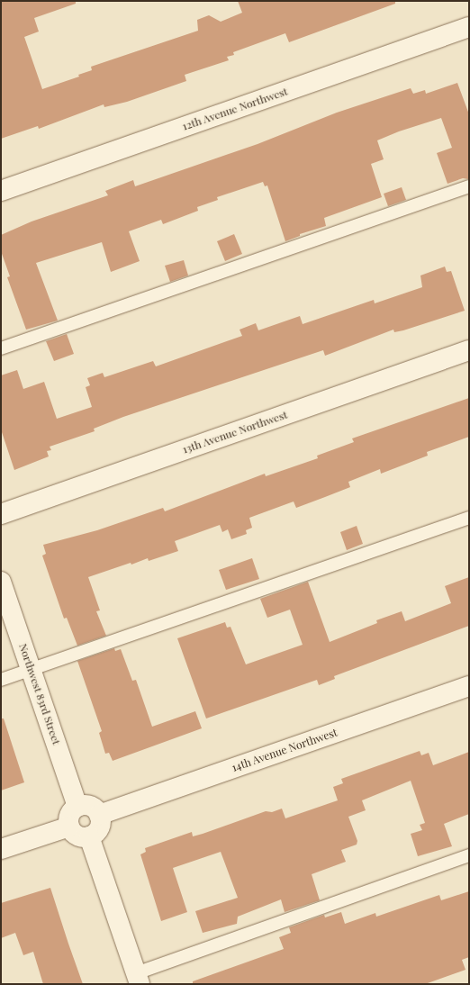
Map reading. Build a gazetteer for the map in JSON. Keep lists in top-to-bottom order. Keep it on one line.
{"streets":{"street":["12th Avenue Northwest","13th Avenue Northwest","Northwest 83rd Street","14th Avenue Northwest"]},"crossings":[["Northwest 83rd Street","14th Avenue Northwest"]]}
